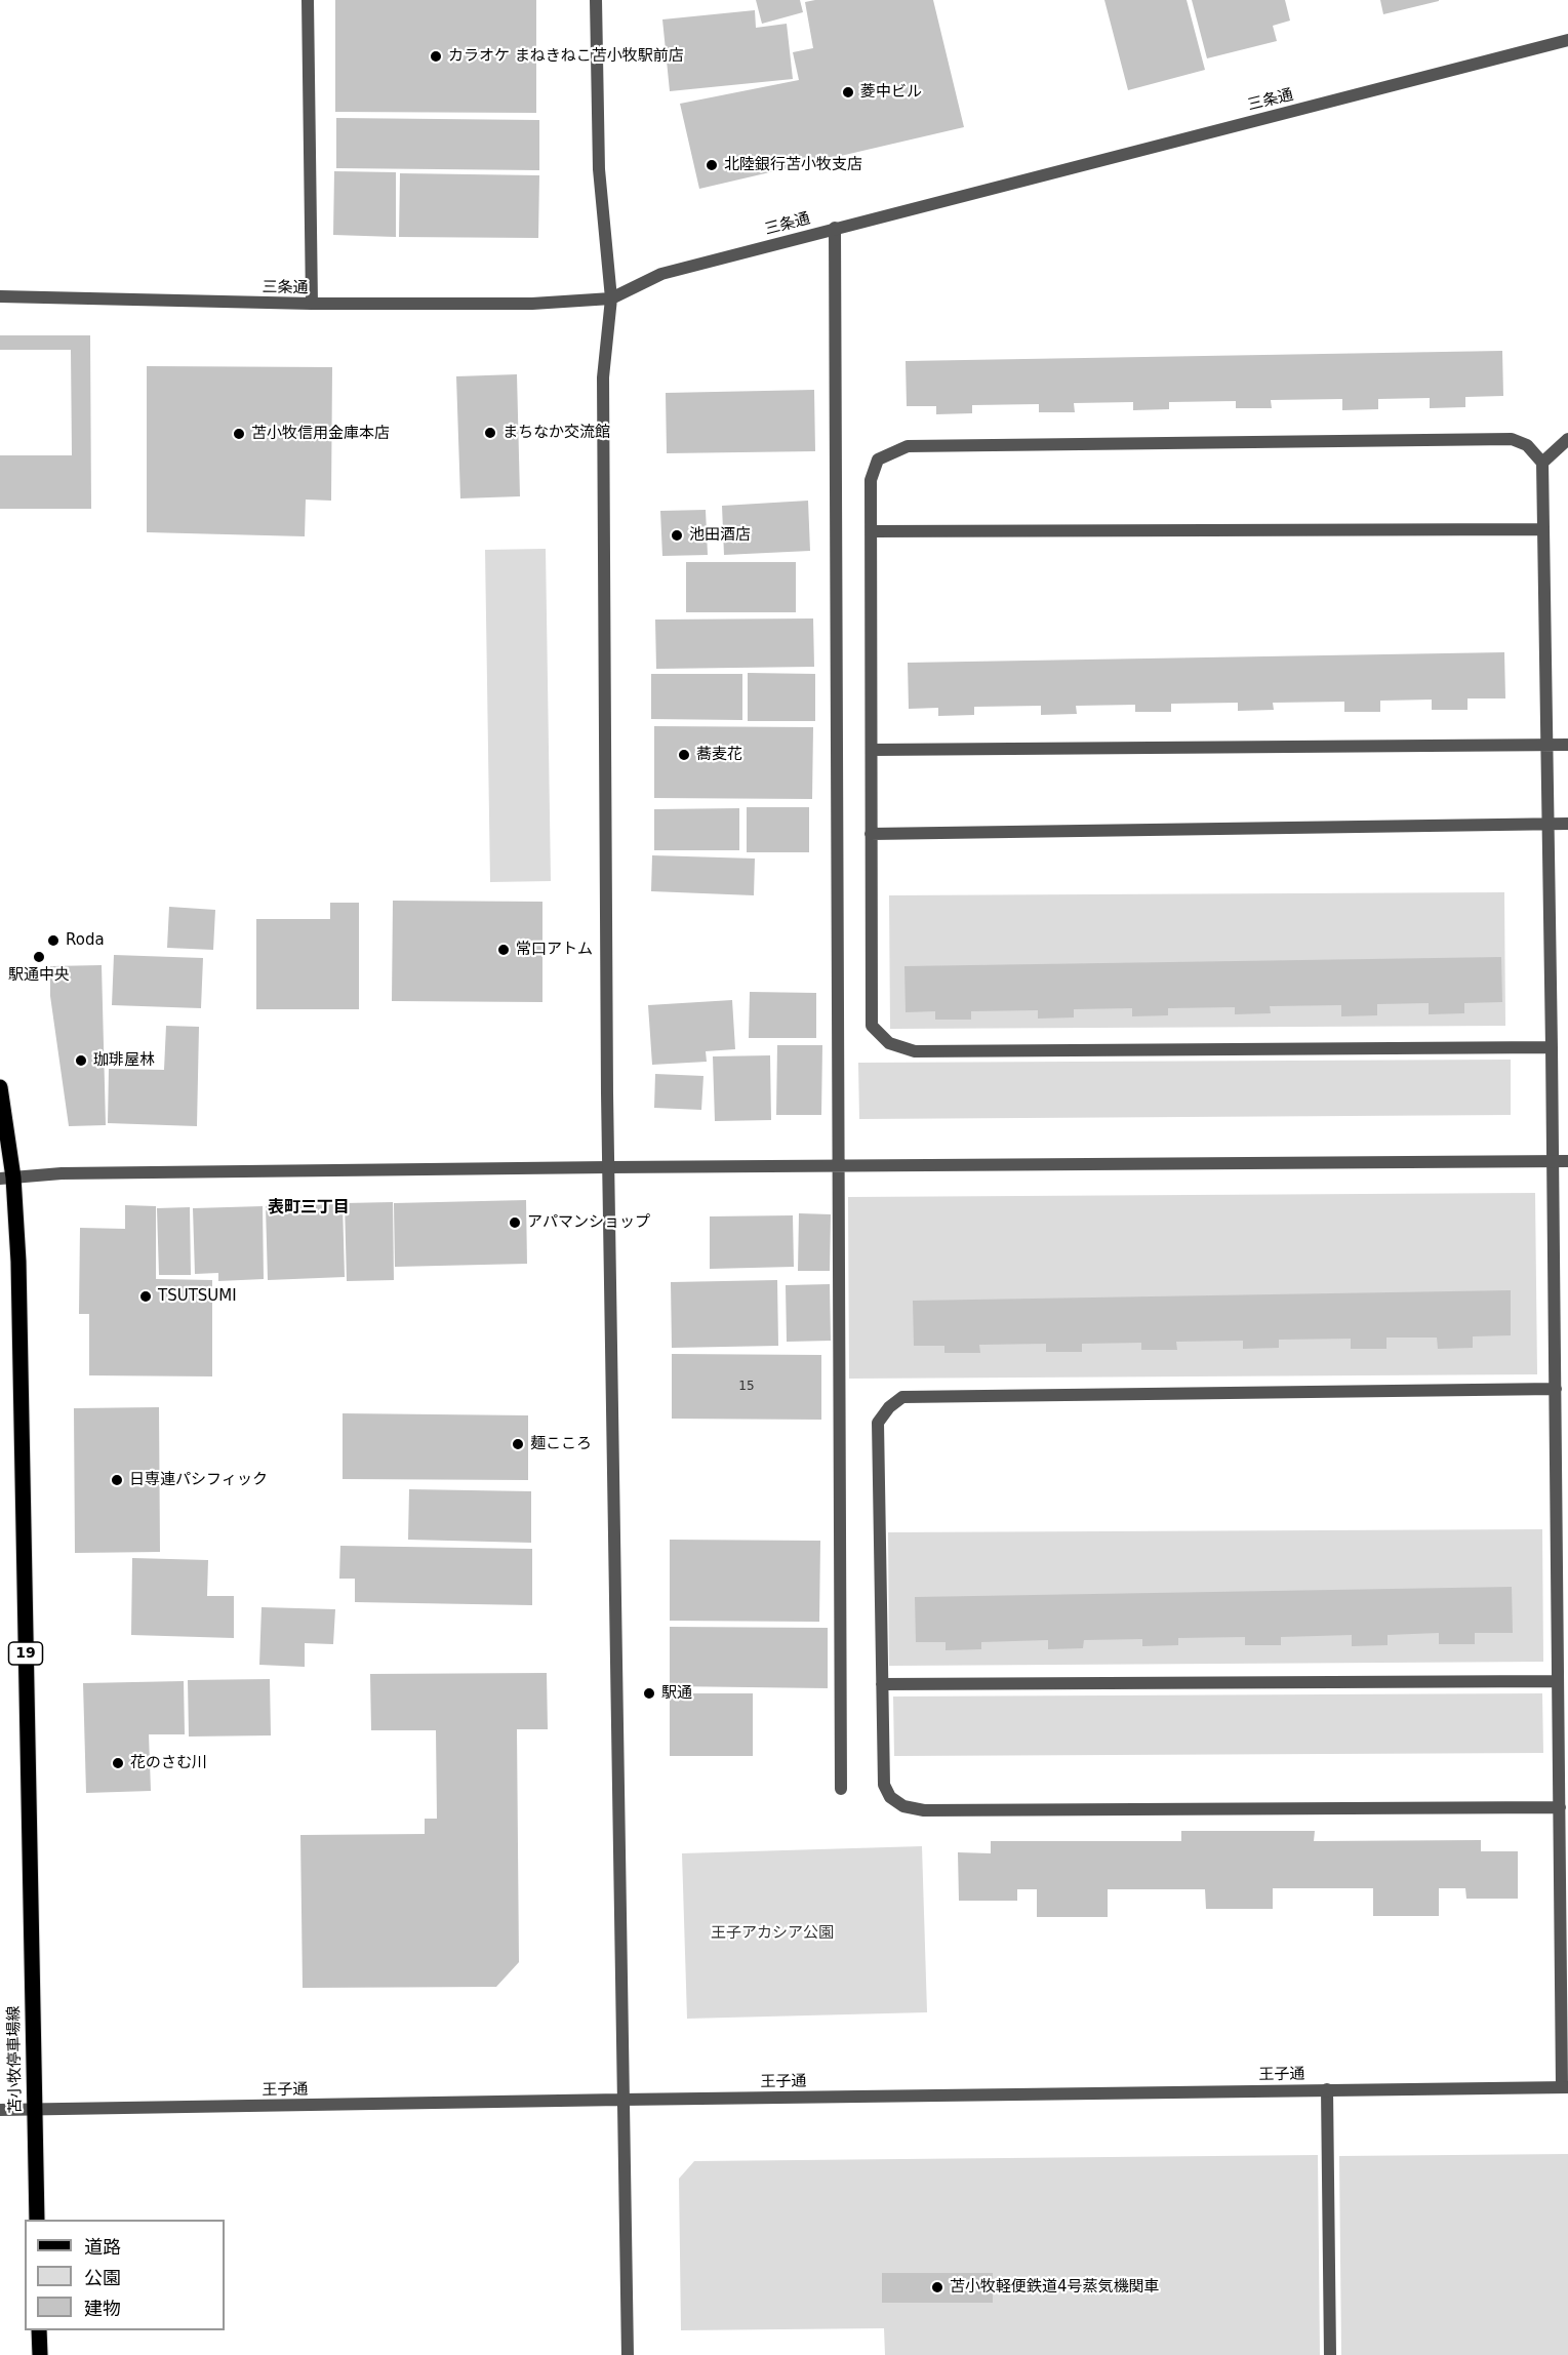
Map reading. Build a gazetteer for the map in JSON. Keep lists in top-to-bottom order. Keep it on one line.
{"streets":{"main road":["19","苫小牧停車場線"],"street":["三条通","王子通"]},"crossings":[["苫小牧停車場線","王子通"]],"districts":["表町三丁目"],"parks":["王子アカシア公園"],"places":["カラオケ まねきねこ苫小牧駅前店","菱中ビル","北陸銀行苫小牧支店","まちなか交流館","苫小牧信用金庫本店","池田酒店","蕎麦花","Roda","常口アトム","駅通中央","珈琲屋林","アパマンショップ","TSUTSUMI","麺こころ","日専連パシフィック","駅通","花のさむ川","苫小牧軽便鉄道4号蒸気機関車"],"house_numbers":["15"],"legend":["道路","公園","建物"]}
